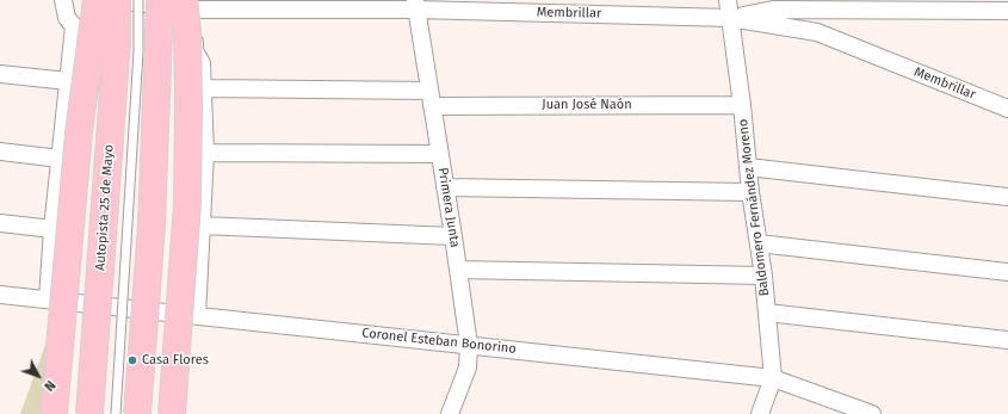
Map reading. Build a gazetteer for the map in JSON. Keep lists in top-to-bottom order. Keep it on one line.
{"streets":{"highway":["Autopista 25 de Mayo"],"street":["Membrillar","Juan José Naón","Primera Junta","Baldomero Fernández Moreno","Coronel Esteban Bonorino"]},"crossings":[["Membrillar","Autopista 25 de Mayo"],["Membrillar","Primera Junta"],["Membrillar","Baldomero Fernández Moreno"],["Juan José Naón","Primera Junta"],["Juan José Naón","Baldomero Fernández Moreno"],["Primera Junta","Coronel Esteban Bonorino"],["Baldomero Fernández Moreno","Coronel Esteban Bonorino"]],"places":["Casa Flores"],"north":"bottom right"}
